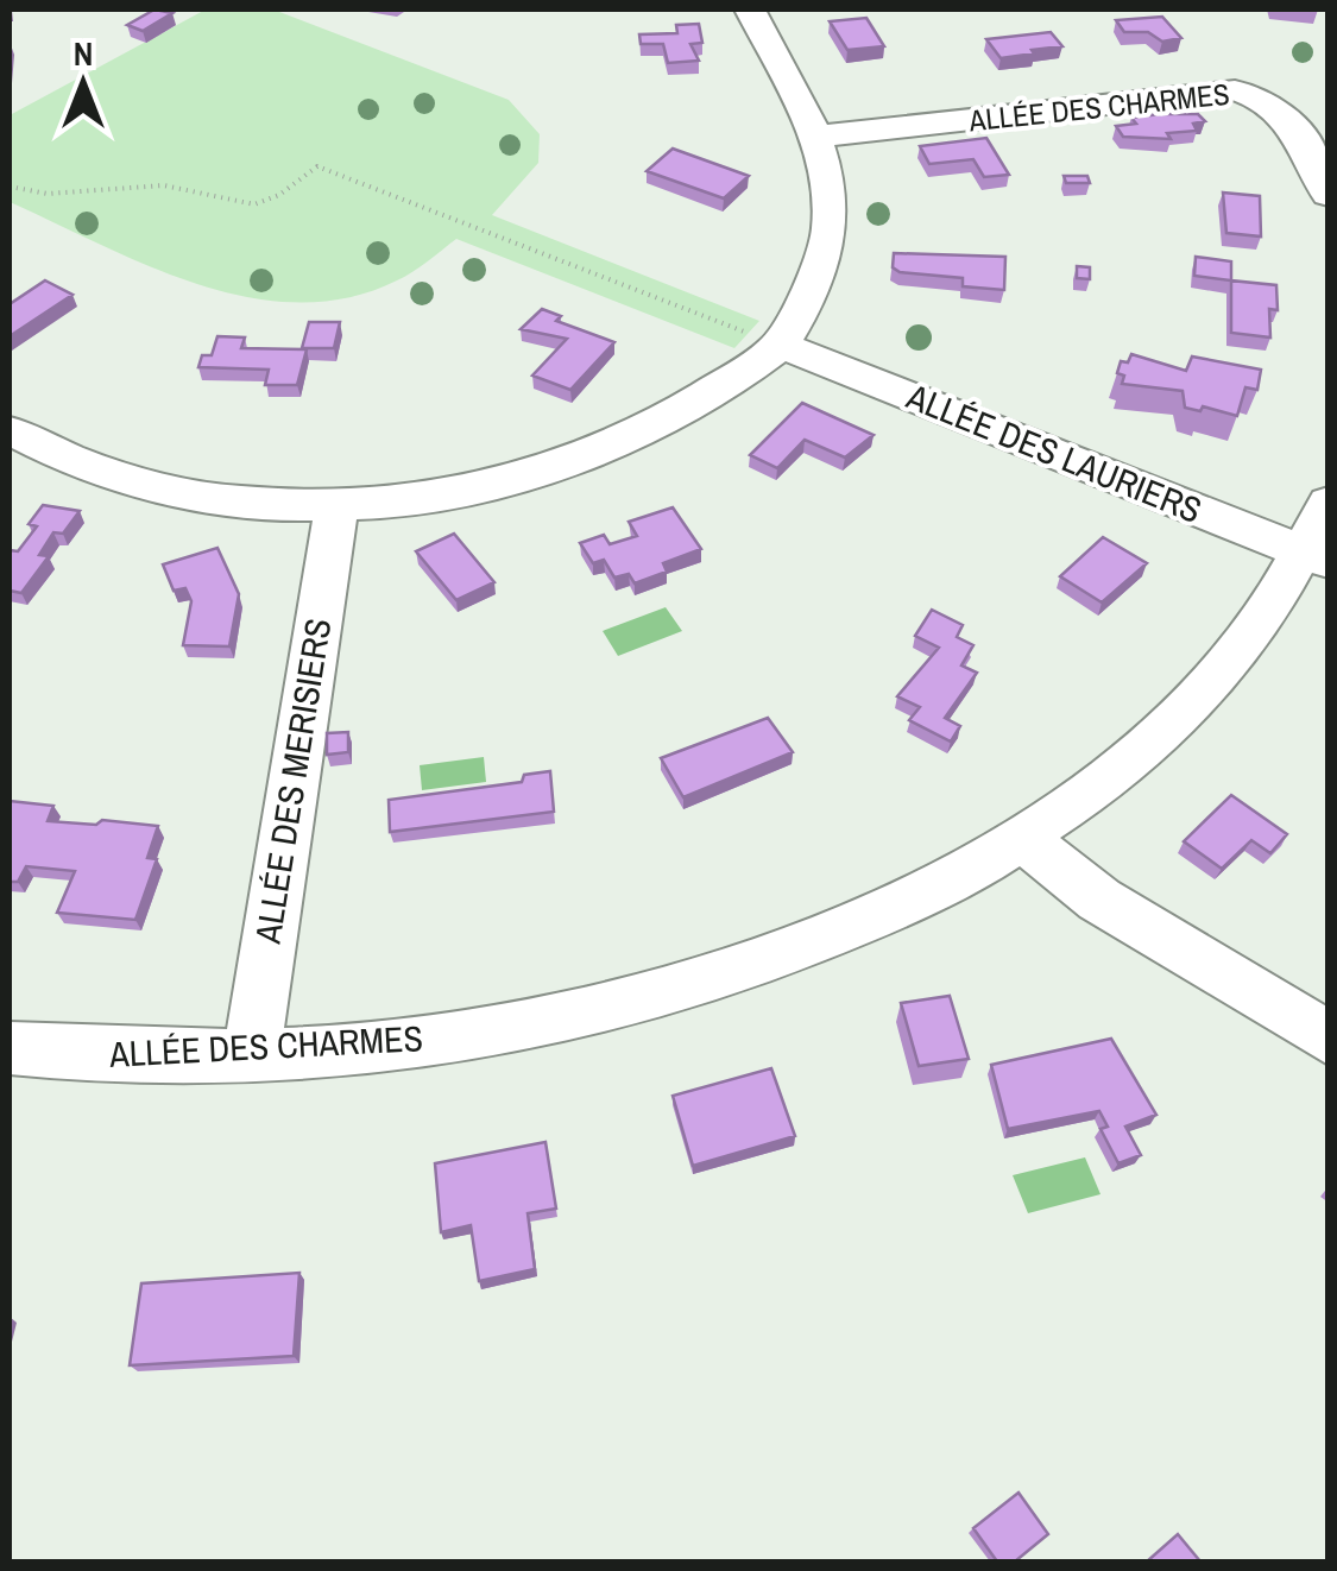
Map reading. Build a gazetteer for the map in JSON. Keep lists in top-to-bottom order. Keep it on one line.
{"streets":{"street":["ALLÉE DES CHARMES","ALLÉE DES LAURIERS","ALLÉE DES MERISIERS"]},"crossings":[["ALLÉE DES CHARMES","ALLÉE DES LAURIERS"],["ALLÉE DES CHARMES","ALLÉE DES MERISIERS"]],"north":"top"}
